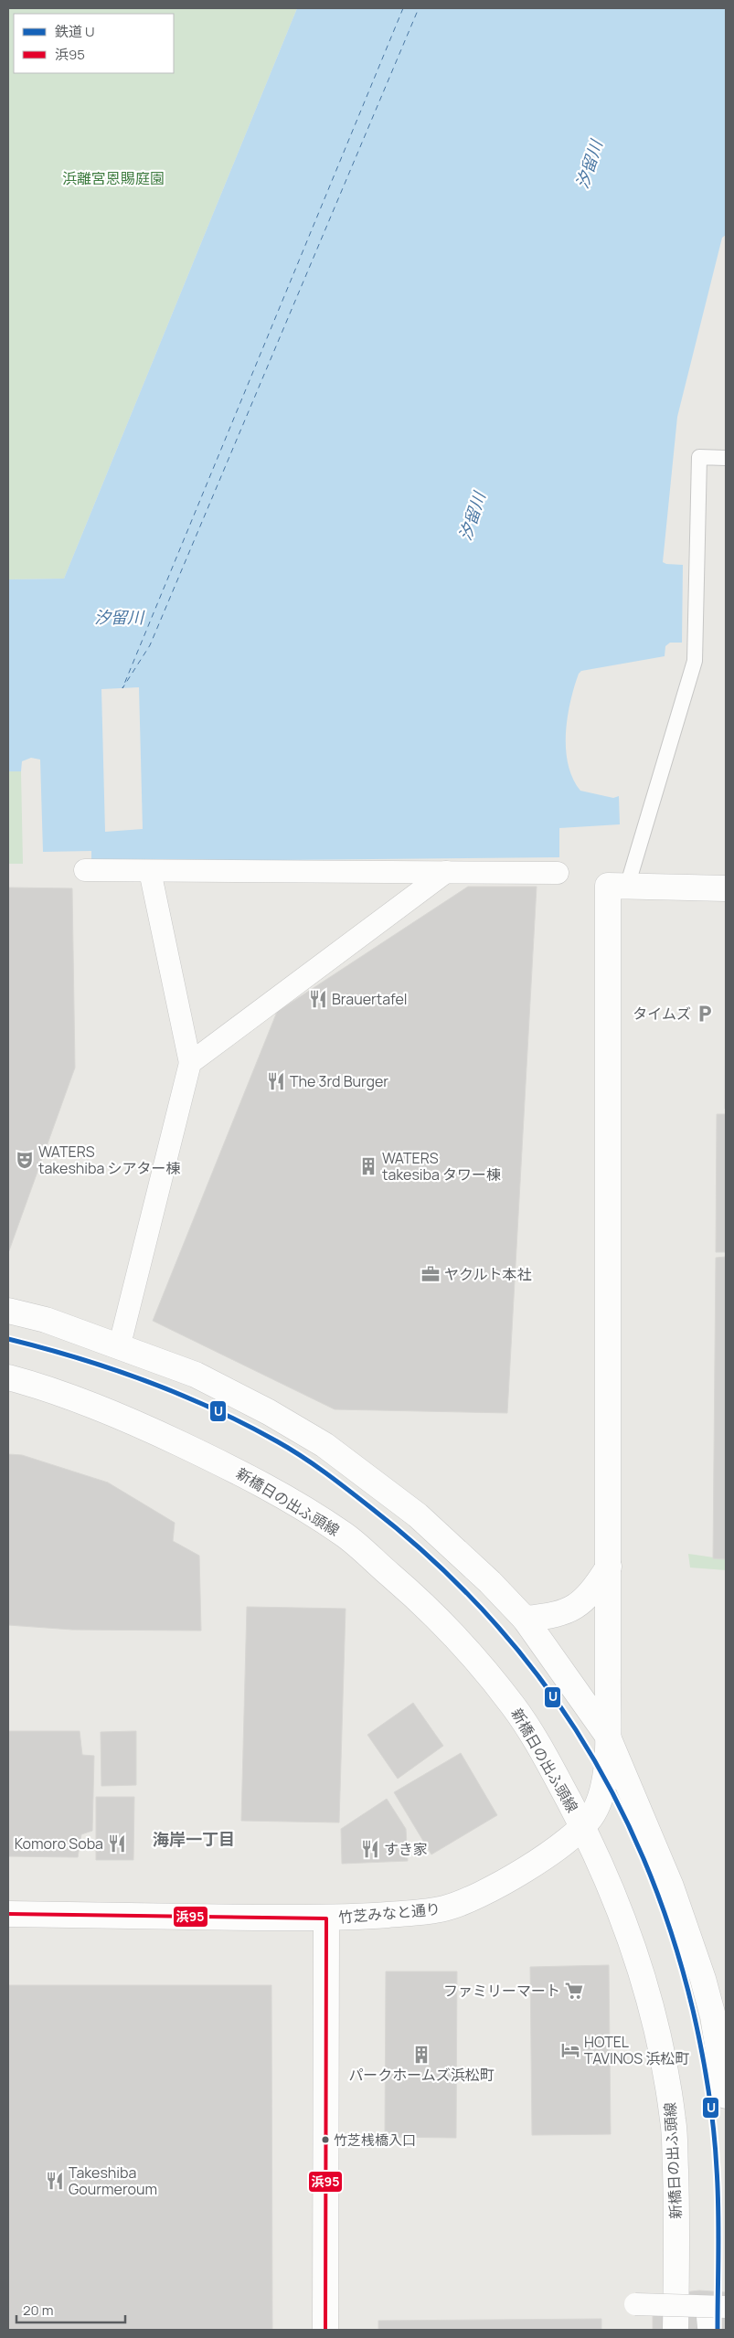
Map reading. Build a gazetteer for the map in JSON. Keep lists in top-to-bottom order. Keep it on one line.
{"streets":{"main road":["新橋日の出ふ頭線","竹芝みなと通り"]},"crossings":[["新橋日の出ふ頭線","竹芝みなと通り"]],"districts":["海岸一丁目"],"water":["汐留川"],"parks":["浜離宮恩賜庭園"],"places":{"restaurant":["Brauertafel","The 3rd Burger","Komoro Soba","すき家","Takeshiba Gourmeroum"],"parking":["タイムズ"],"theatre":["WATERS takeshiba シアター棟"],"building":["WATERS takesiba タワー棟","パークホームズ浜松町"],"office":["ヤクルト本社"],"supermarket":["ファミリーマート"],"hotel":["HOTEL TAVINOS 浜松町"],"other":["竹芝桟橋入口"]},"lines":["rail line U","transit line 浜95"],"legend":["鉄道 U","浜95"],"scale_bar":"20 m"}
